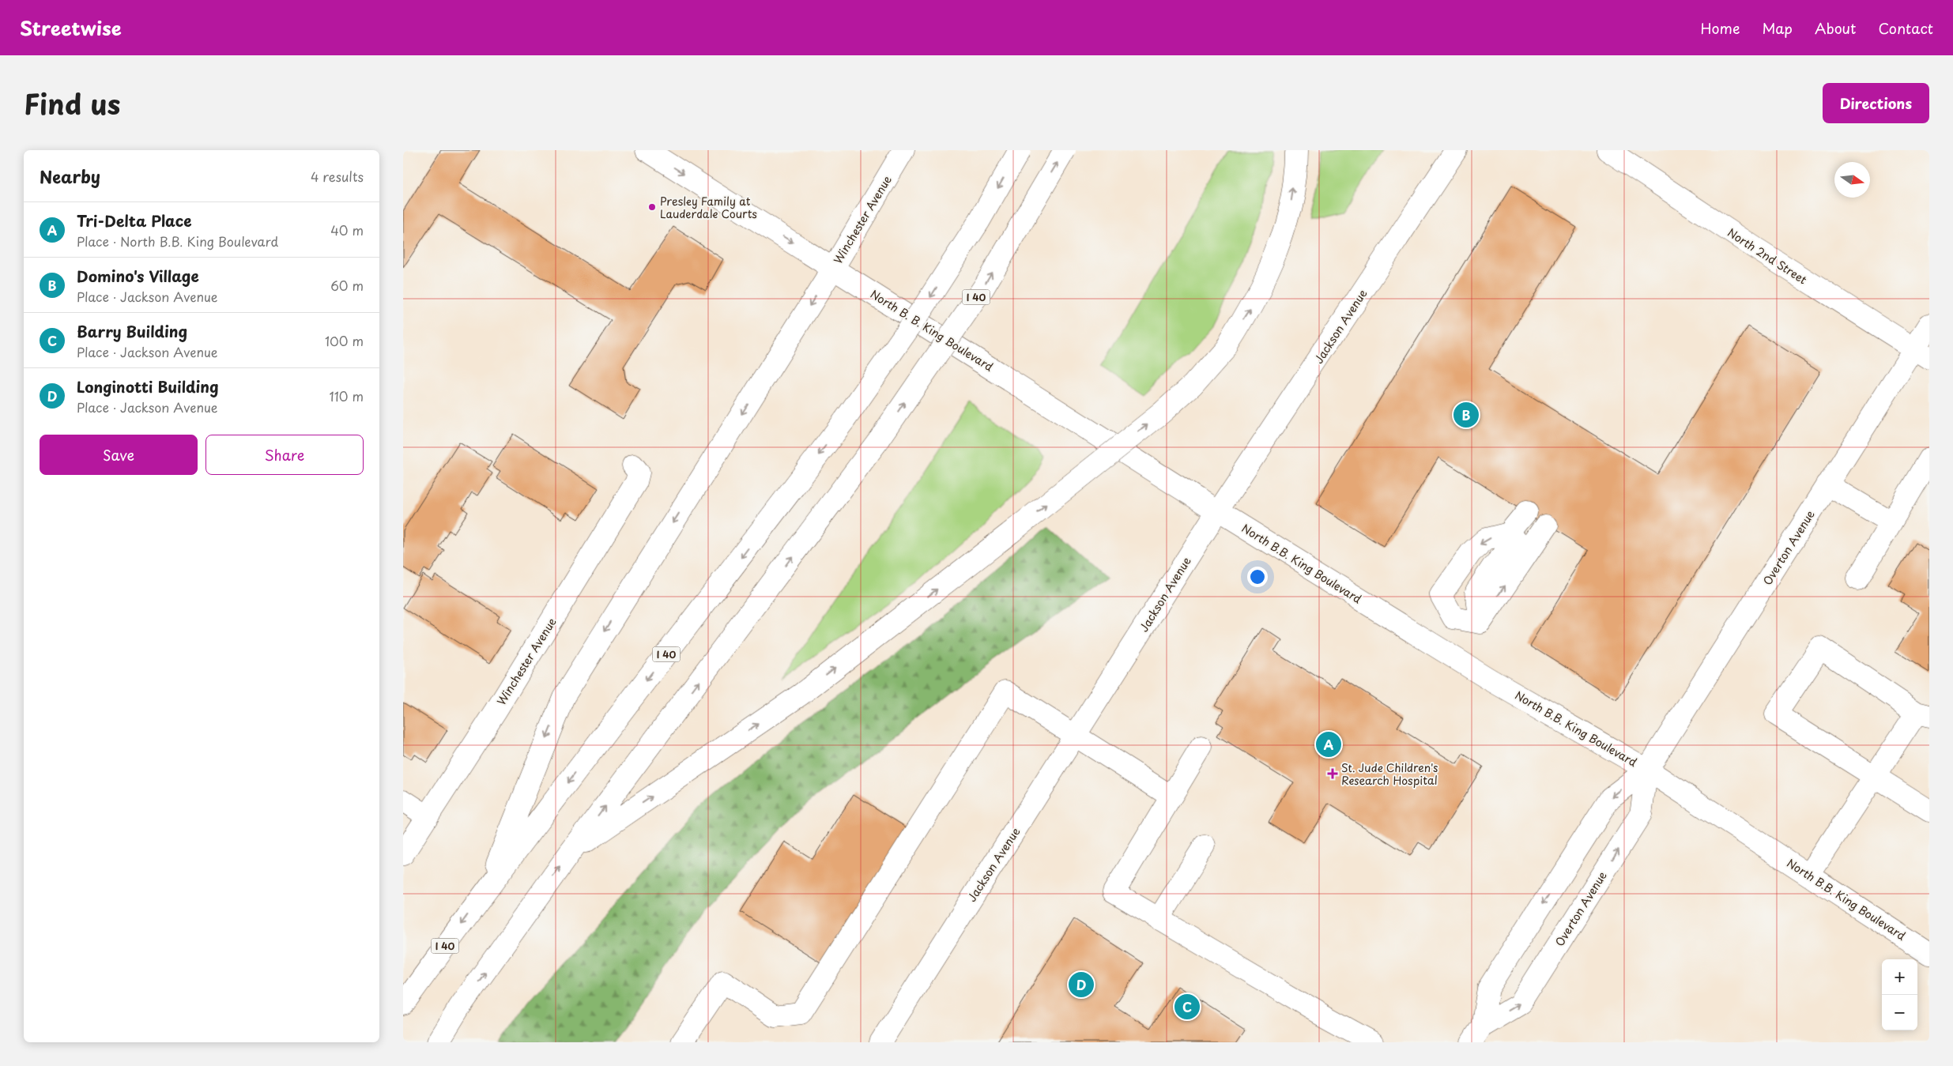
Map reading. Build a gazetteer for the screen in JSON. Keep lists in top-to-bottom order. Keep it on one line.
{"streets":{"main road":["Winchester Avenue","North 2nd Street","I 40","Jackson Avenue","North B. B. King Boulevard","Overton Avenue","North B.B. King Boulevard"]},"crossings":[["Winchester Avenue","I 40"],["Winchester Avenue","North B. B. King Boulevard"],["North 2nd Street","Overton Avenue"],["Jackson Avenue","North B. B. King Boulevard"],["Jackson Avenue","North B.B. King Boulevard"],["North B. B. King Boulevard","North B.B. King Boulevard"],["Overton Avenue","North B.B. King Boulevard"]],"places":{"other":["Presley Family at Lauderdale Courts"],"health":["St. Jude Children's Research Hospital"]},"north":"right","page":{"header":"Streetwise","nav":["Home","Map","About","Contact"],"title":"Find us","buttons":["Directions",["Save","Share"]],"heading":["Nearby","4 results"],"list":[{"mark":"A","name":"Tri-Delta Place","note":"Place · North B.B. King Boulevard","value":"40 m"},{"mark":"B","name":"Domino's Village","note":"Place · Jackson Avenue","value":"60 m"},{"mark":"C","name":"Barry Building","note":"Place · Jackson Avenue","value":"100 m"},{"mark":"D","name":"Longinotti Building","note":"Place · Jackson Avenue","value":"110 m"}],"pins":["B","A","D","C"],"map_buttons":["+","−"]}}
